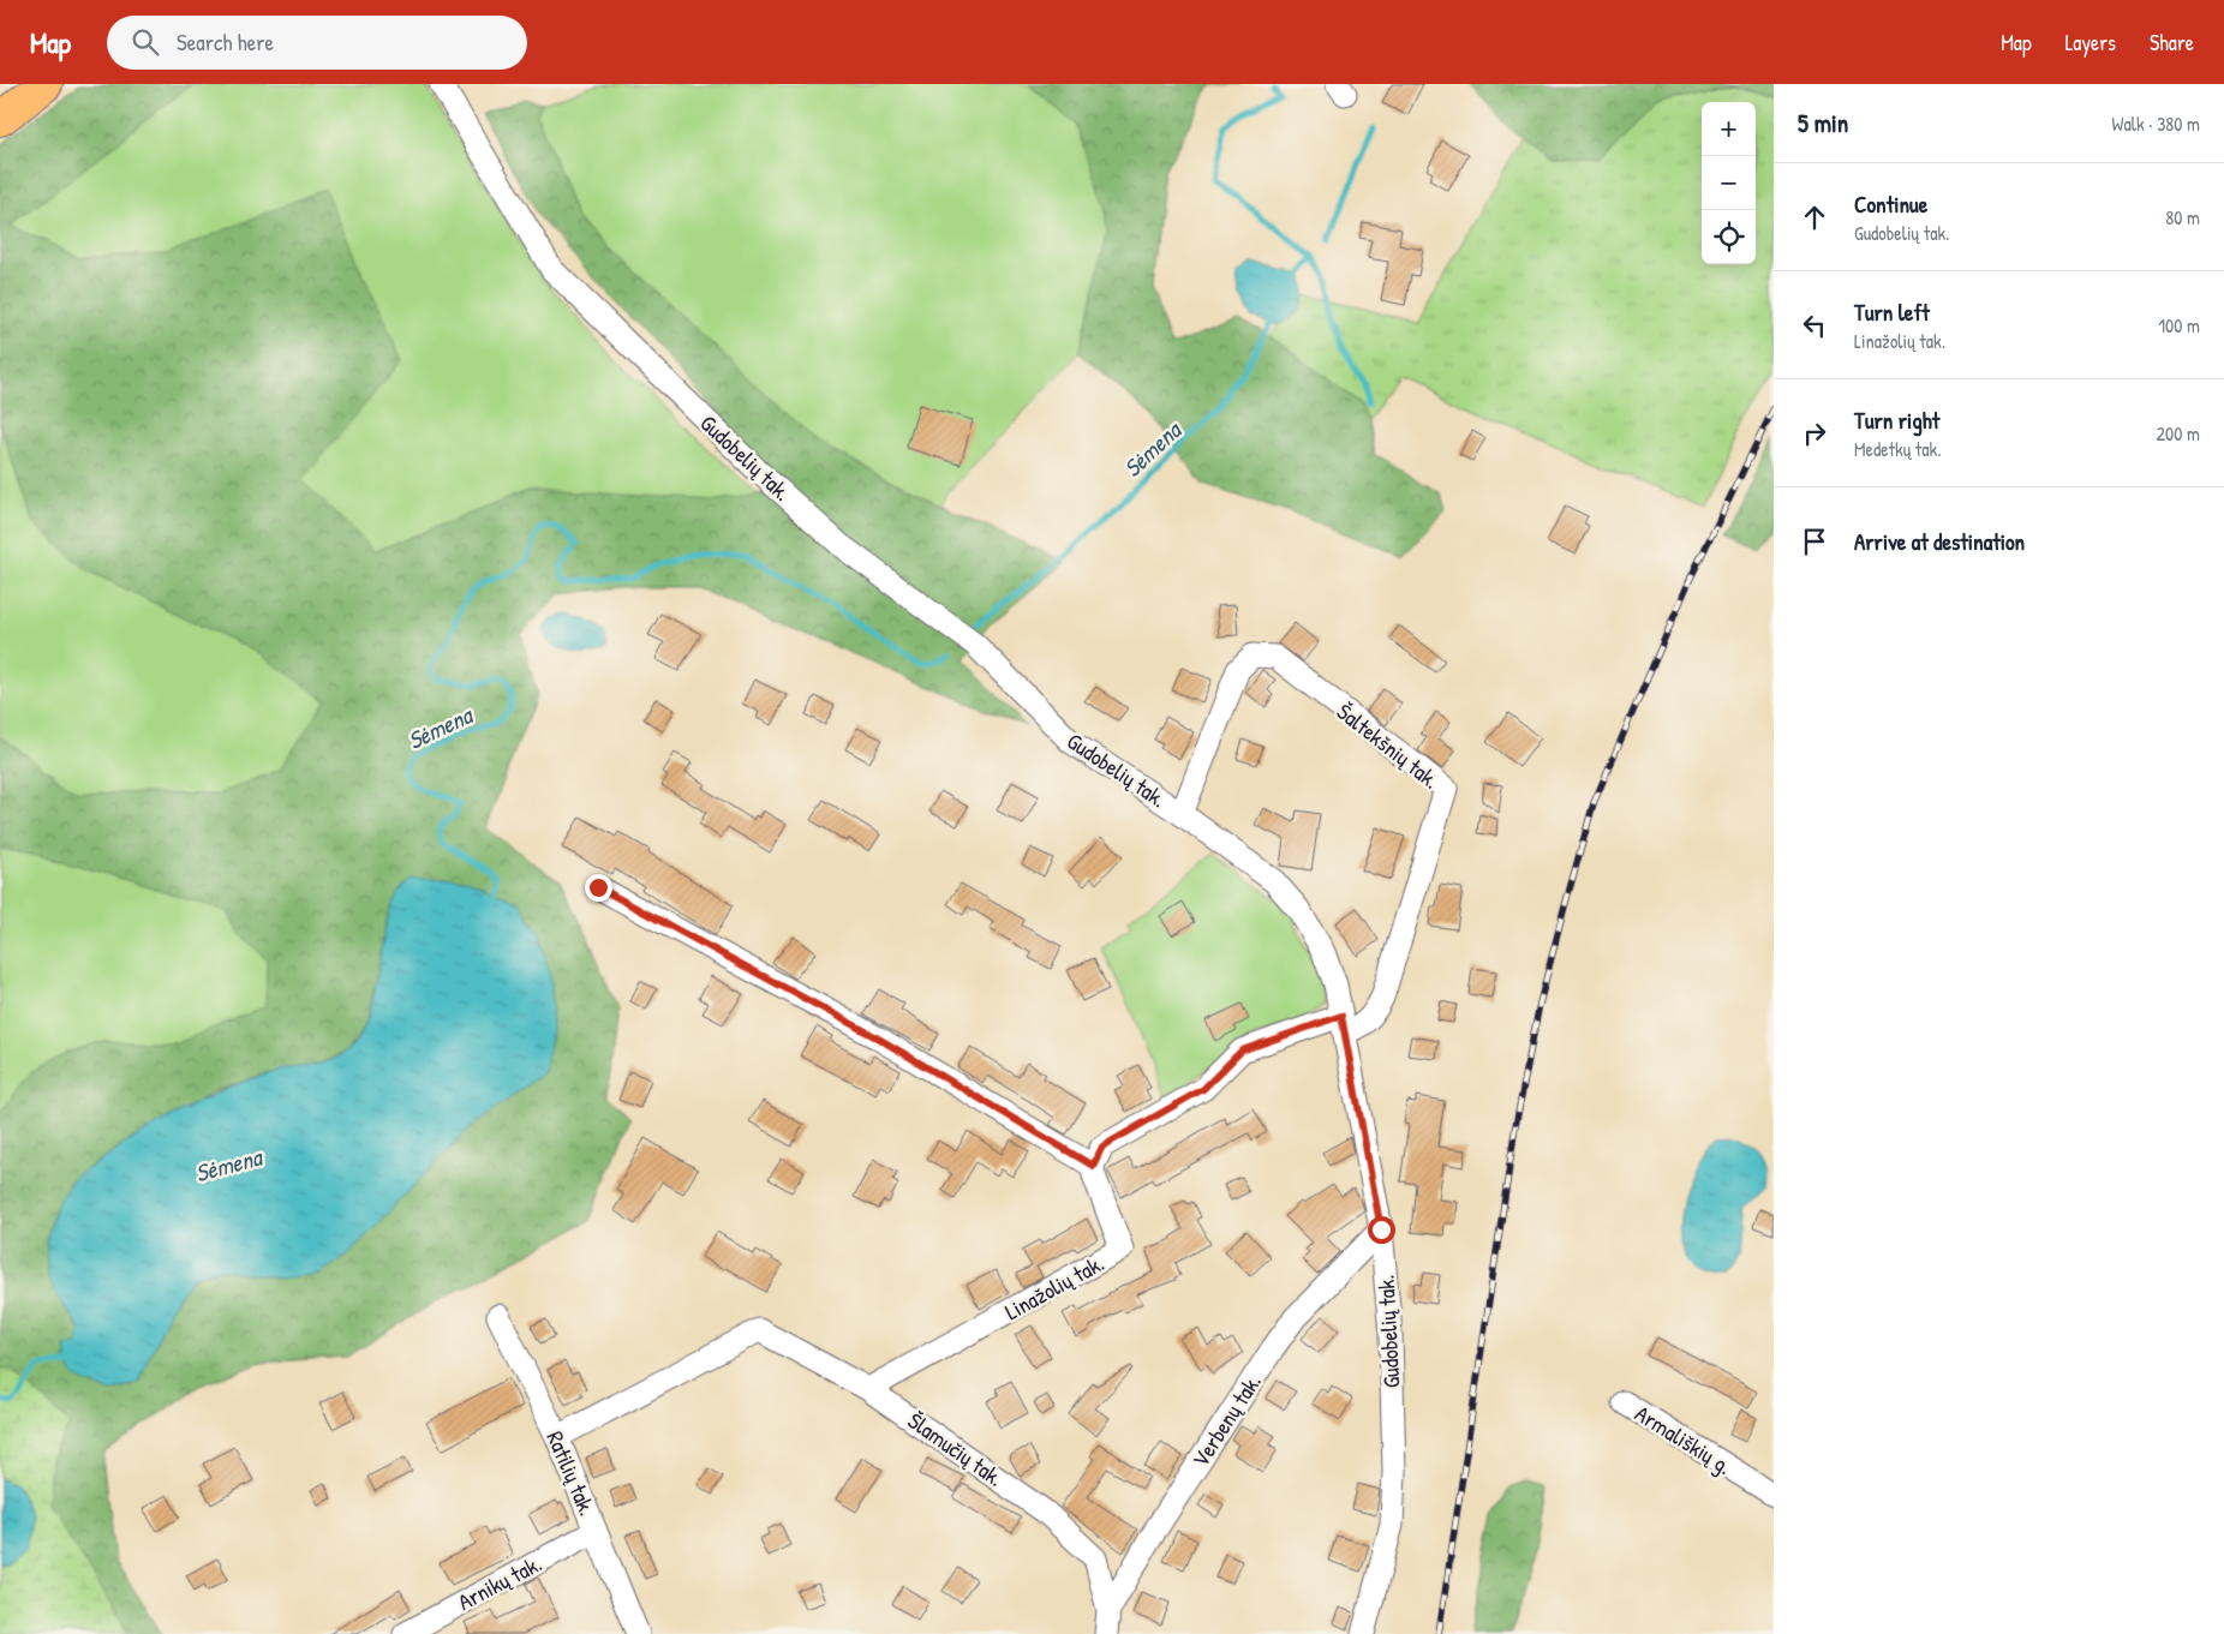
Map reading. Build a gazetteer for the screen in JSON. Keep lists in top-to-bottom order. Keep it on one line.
{"streets":{"street":["Gudobelių tak.","Šaltekšnių tak.","Linažolių tak.","Verbenų tak.","Armališkių g.","Šlamučių tak.","Ratilių tak.","Arnikų tak."]},"crossings":[["Gudobelių tak.","Šaltekšnių tak."],["Gudobelių tak.","Verbenų tak."],["Linažolių tak.","Šlamučių tak."],["Verbenų tak.","Šlamučių tak."],["Šlamučių tak.","Ratilių tak."],["Ratilių tak.","Arnikų tak."]],"water":["Sėmena"],"page":{"header":"Map","search":"Search here","nav":["Map","Layers","Share"],"heading":["5 min","Walk · 380 m"],"map_buttons":["+","−"],"list":[["Continue","Gudobelių tak.","80 m"],["Turn left","Linažolių tak.","100 m"],["Turn right","Medetkų tak.","200 m"],"Arrive at destination"]}}
